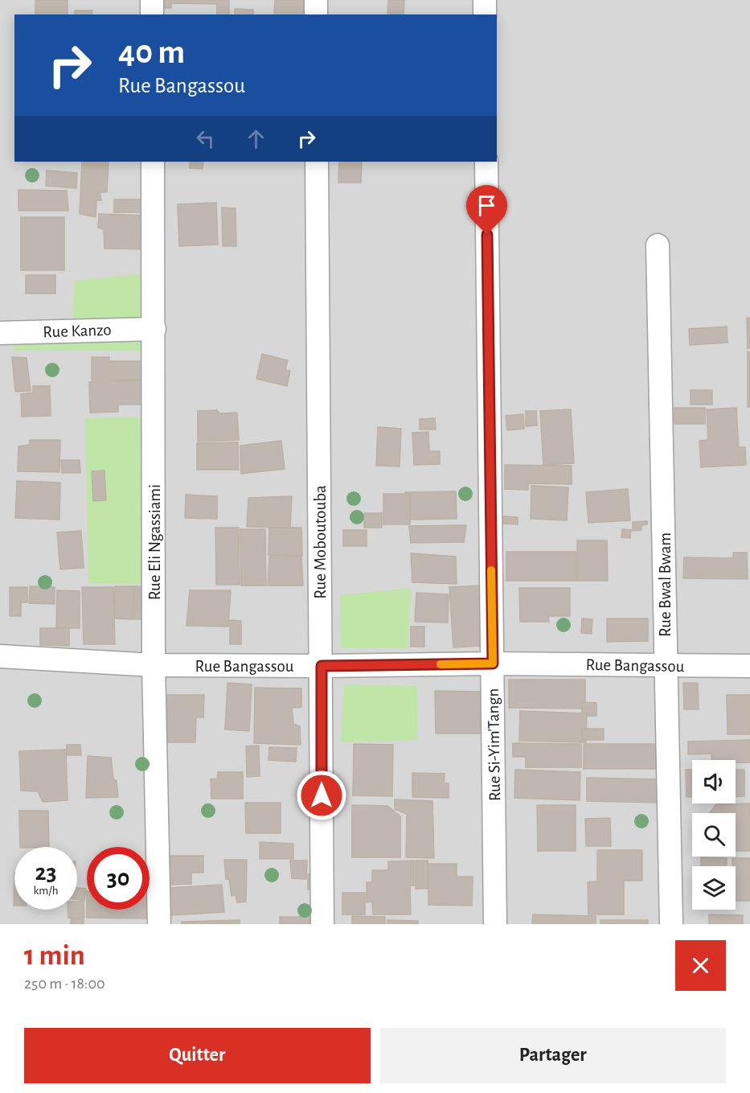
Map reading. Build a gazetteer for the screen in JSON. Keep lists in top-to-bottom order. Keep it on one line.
{"streets":{"street":["Rue Kanzo","Rue Eli Ngassiami","Rue Moboutouba","Rue Bwal Bwam","Rue Bangassou","Rue Si-Yim'Tangn"]},"crossings":[["Rue Kanzo","Rue Eli Ngassiami"],["Rue Eli Ngassiami","Rue Bangassou"],["Rue Moboutouba","Rue Bangassou"],["Rue Bwal Bwam","Rue Bangassou"],["Rue Bangassou","Rue Si-Yim'Tangn"]],"page":{"turn":["40 m","Rue Bangassou"],"speed":"23 km/h","limit":"30","heading":["1 min","250 m · 18:00"],"buttons":["Quitter","Partager"]}}
